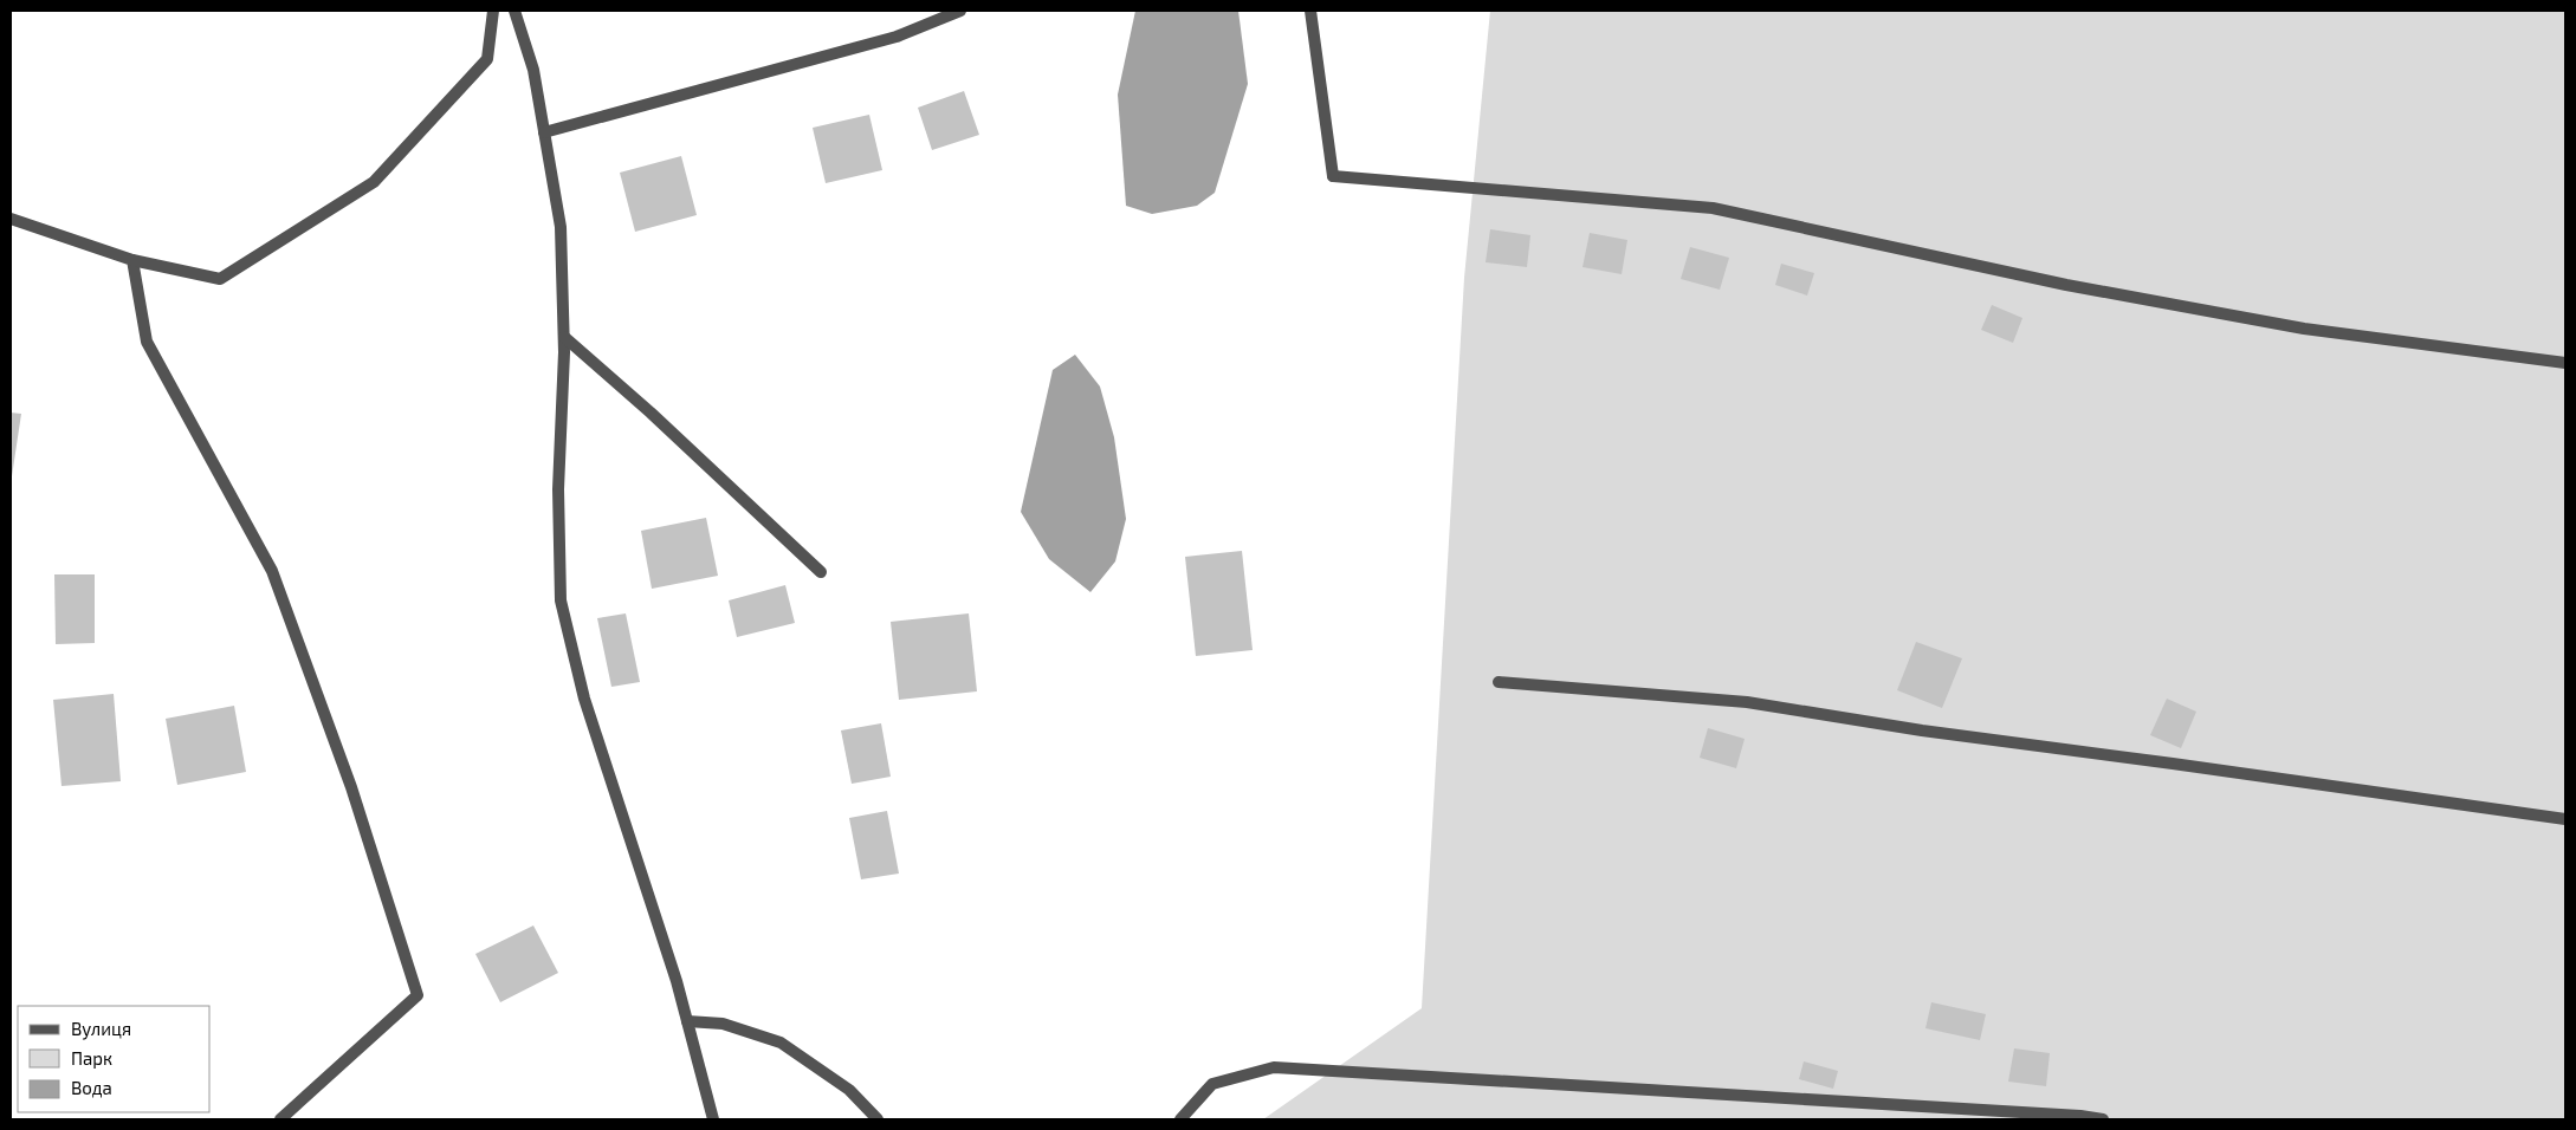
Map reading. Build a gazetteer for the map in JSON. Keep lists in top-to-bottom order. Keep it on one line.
{"legend":["Вулиця","Парк","Вода"]}
